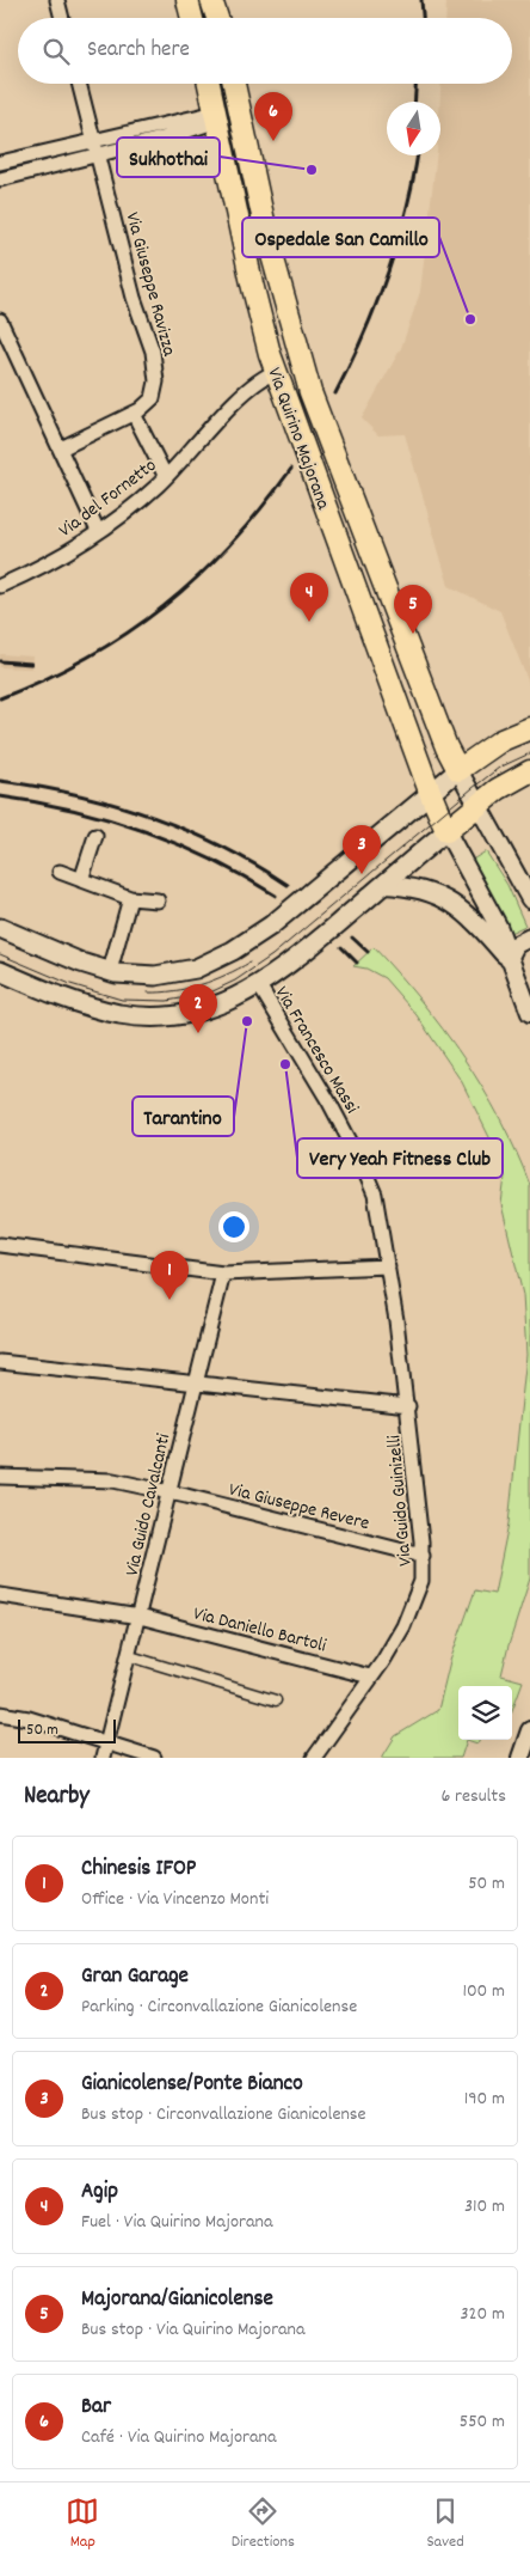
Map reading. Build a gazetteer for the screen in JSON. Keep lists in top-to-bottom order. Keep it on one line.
{"streets":{"main road":["Via Quirino Majorana"],"street":["Via Giuseppe Ravizza","Via del Fornetto","Via Francesco Massi","Via Guido Guinizelli","Via Guido Cavalcanti","Via Giuseppe Revere","Via Daniello Bartoli"]},"crossings":[["Via Quirino Majorana","Via del Fornetto"],["Via Francesco Massi","Via Guido Guinizelli"],["Via Guido Guinizelli","Via Giuseppe Revere"],["Via Guido Guinizelli","Via Daniello Bartoli"],["Via Guido Cavalcanti","Via Giuseppe Revere"],["Via Guido Cavalcanti","Via Daniello Bartoli"]],"places":["Sukhothai","Ospedale San Camillo","Tarantino","Very Yeah Fitness Club"],"scale_bar":"50 m","north":"bottom","page":{"search":"Search here","pins":["6","4","5","3","2","1"],"scale":"50 m","heading":["Nearby","6 results"],"list":[{"mark":"1","name":"Chinesis IFOP","note":"Office · Via Vincenzo Monti","value":"50 m"},{"mark":"2","name":"Gran Garage","note":"Parking · Circonvallazione Gianicolense","value":"100 m"},{"mark":"3","name":"Gianicolense/Ponte Bianco","note":"Bus stop · Circonvallazione Gianicolense","value":"190 m"},{"mark":"4","name":"Agip","note":"Fuel · Via Quirino Majorana","value":"310 m"},{"mark":"5","name":"Majorana/Gianicolense","note":"Bus stop · Via Quirino Majorana","value":"320 m"},{"mark":"6","name":"Bar","note":"Café · Via Quirino Majorana","value":"550 m"}],"nav":["Map","Directions","Saved"]}}
